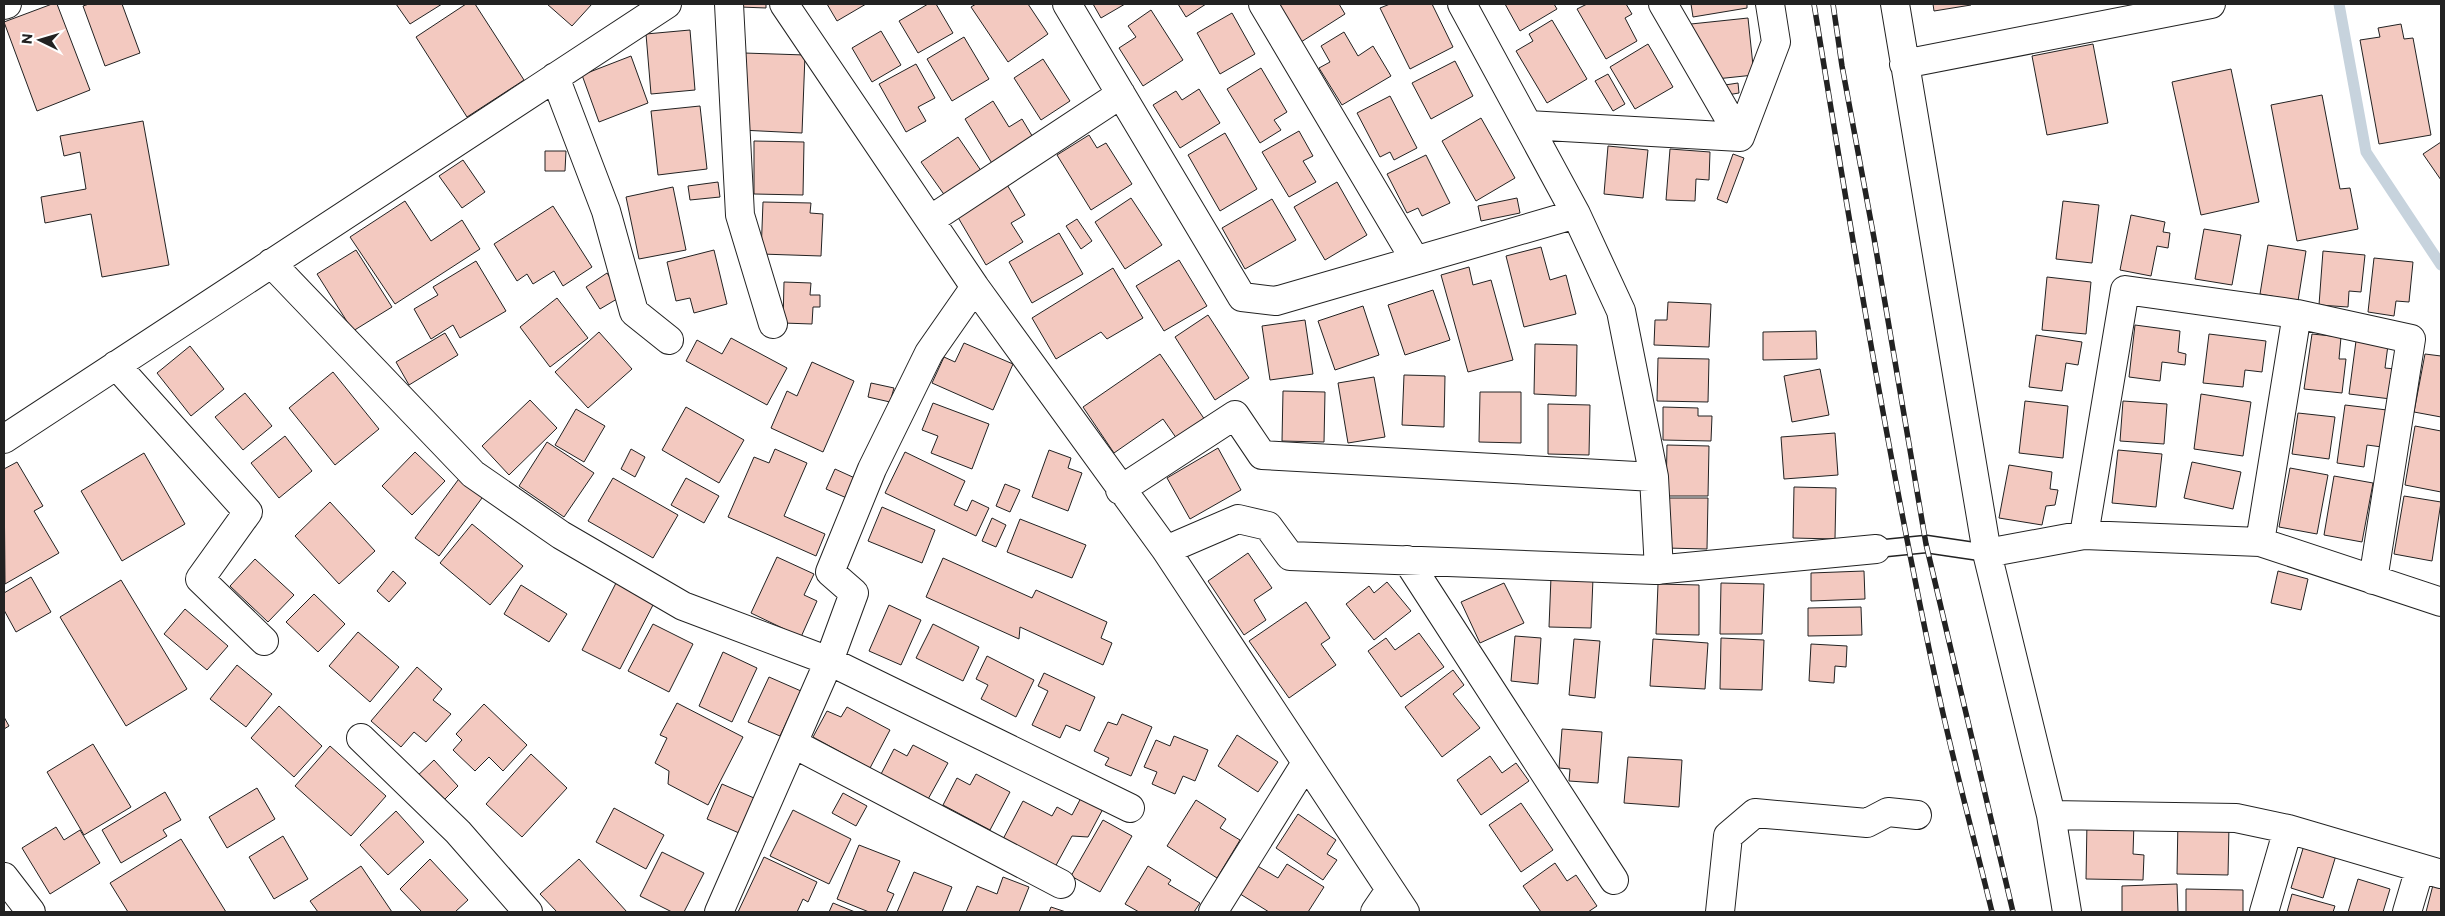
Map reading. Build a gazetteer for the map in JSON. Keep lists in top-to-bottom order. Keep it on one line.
{"north":"left"}
